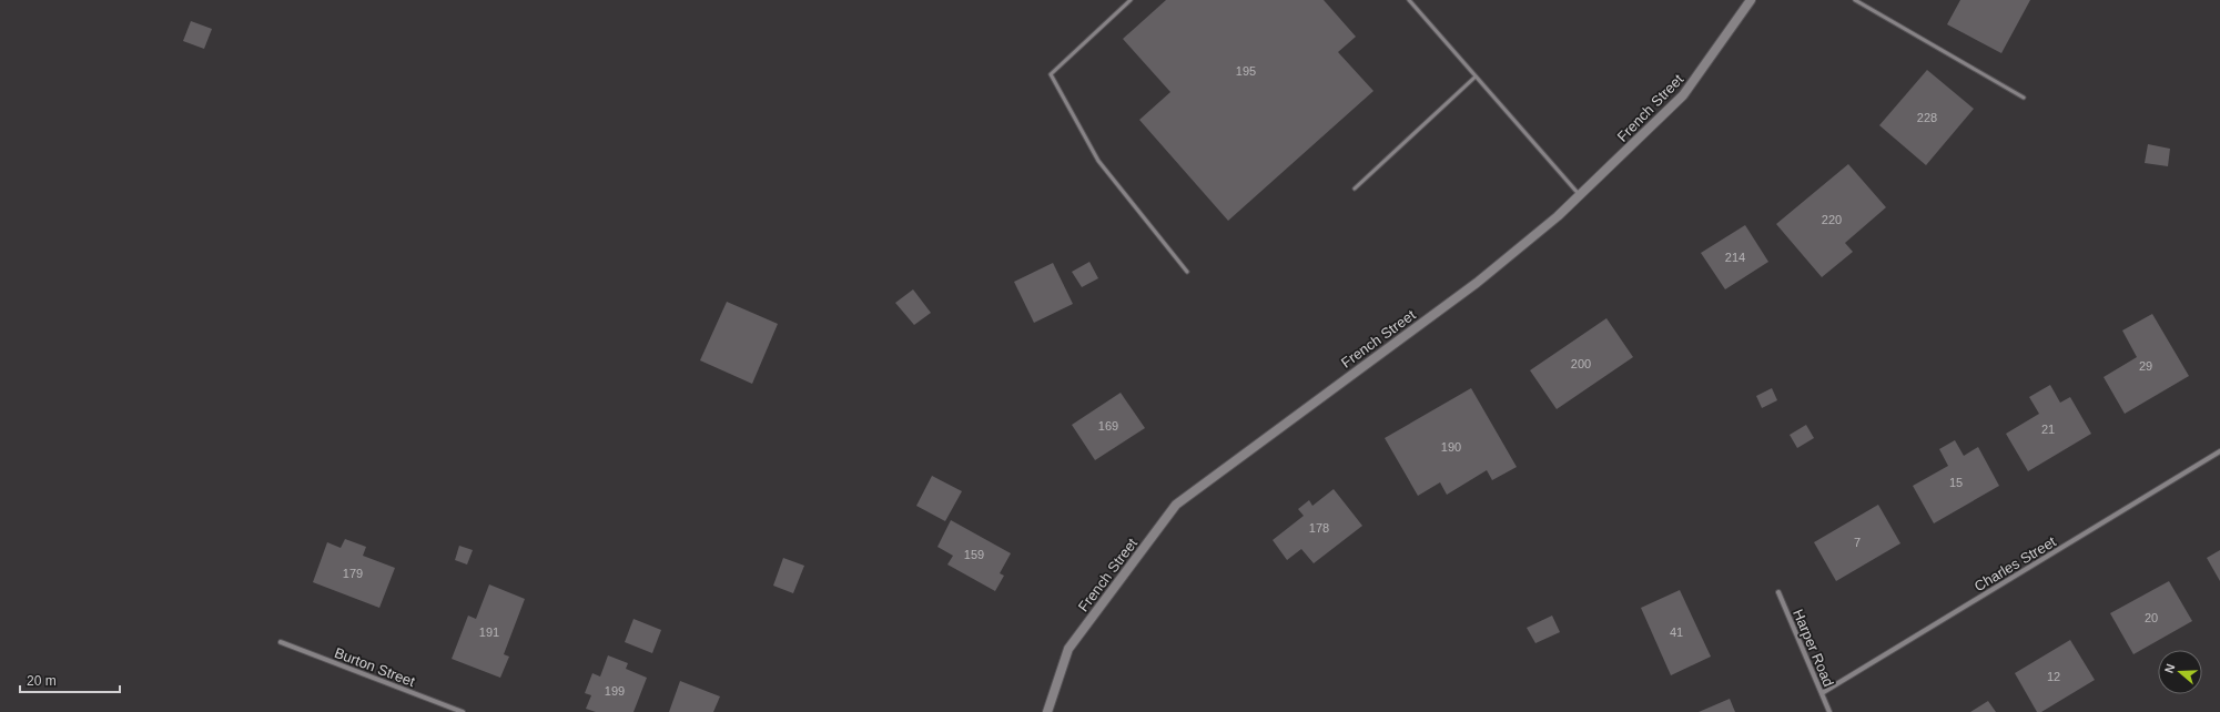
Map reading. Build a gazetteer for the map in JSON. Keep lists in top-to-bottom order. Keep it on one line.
{"streets":{"street":["French Street","Charles Street","Harper Road","Burton Street"]},"crossings":[["Charles Street","Harper Road"]],"house_numbers":["195","228","220","214","200","29","169","21","190","15","178","7","159","179","20","191","41","12","199"],"scale_bar":"20 m","north":"left"}
